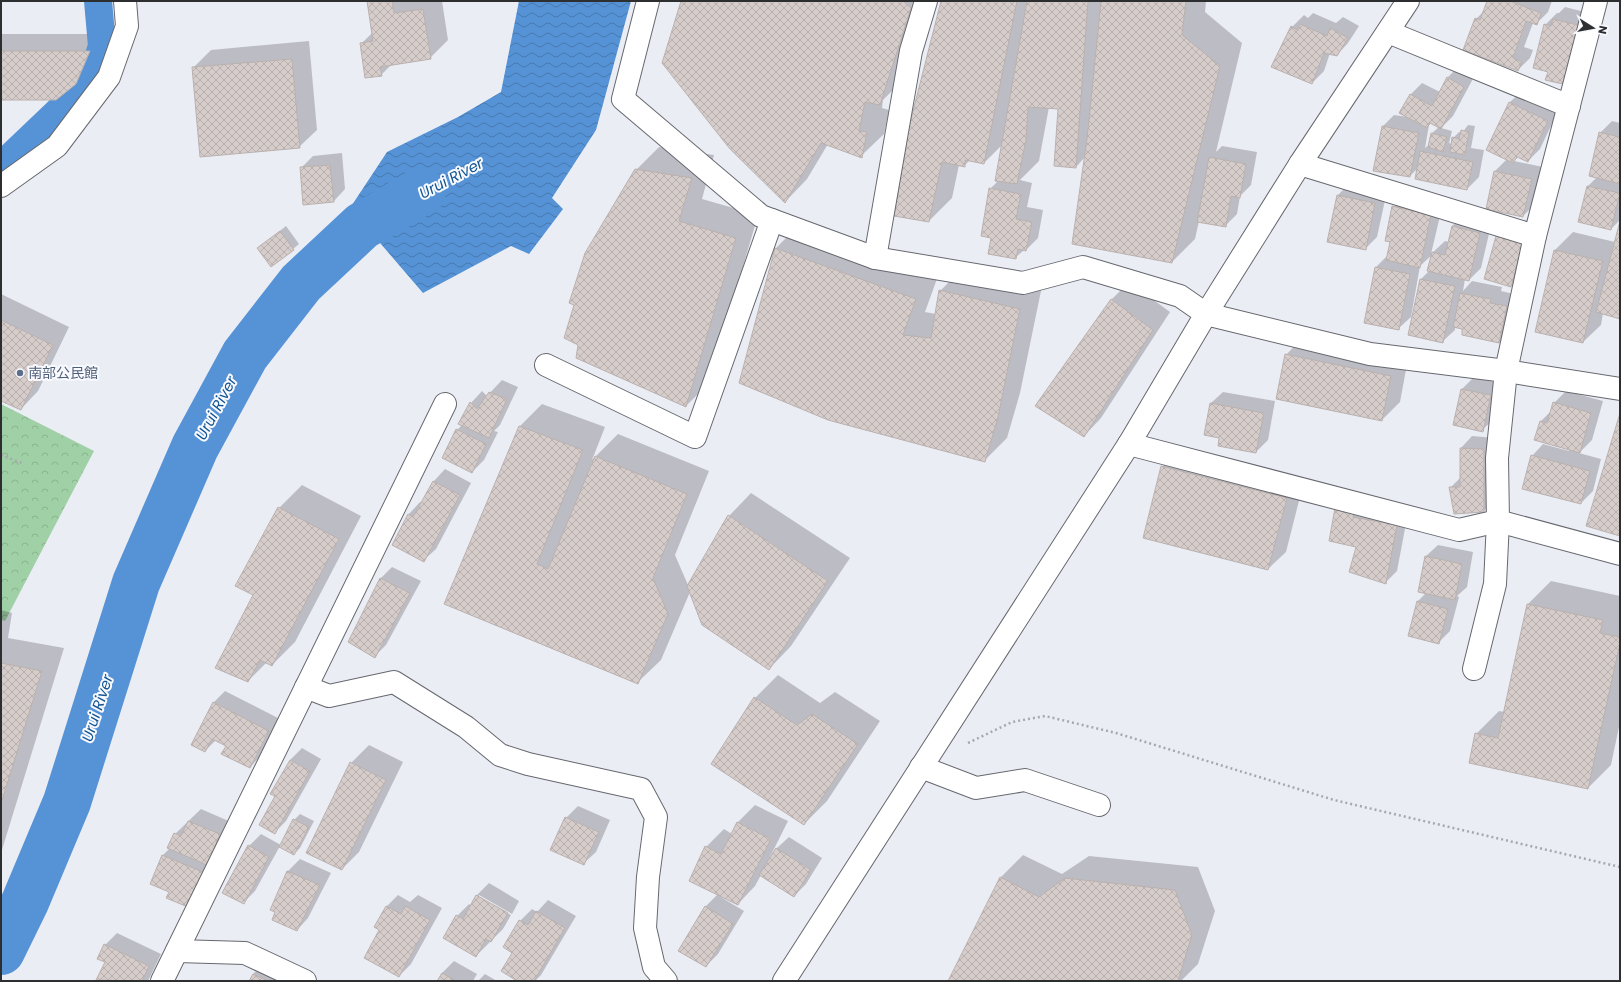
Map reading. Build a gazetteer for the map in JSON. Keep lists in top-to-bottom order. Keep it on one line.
{"water":["Urui River"],"places":["南部公民館"],"north":"right"}
